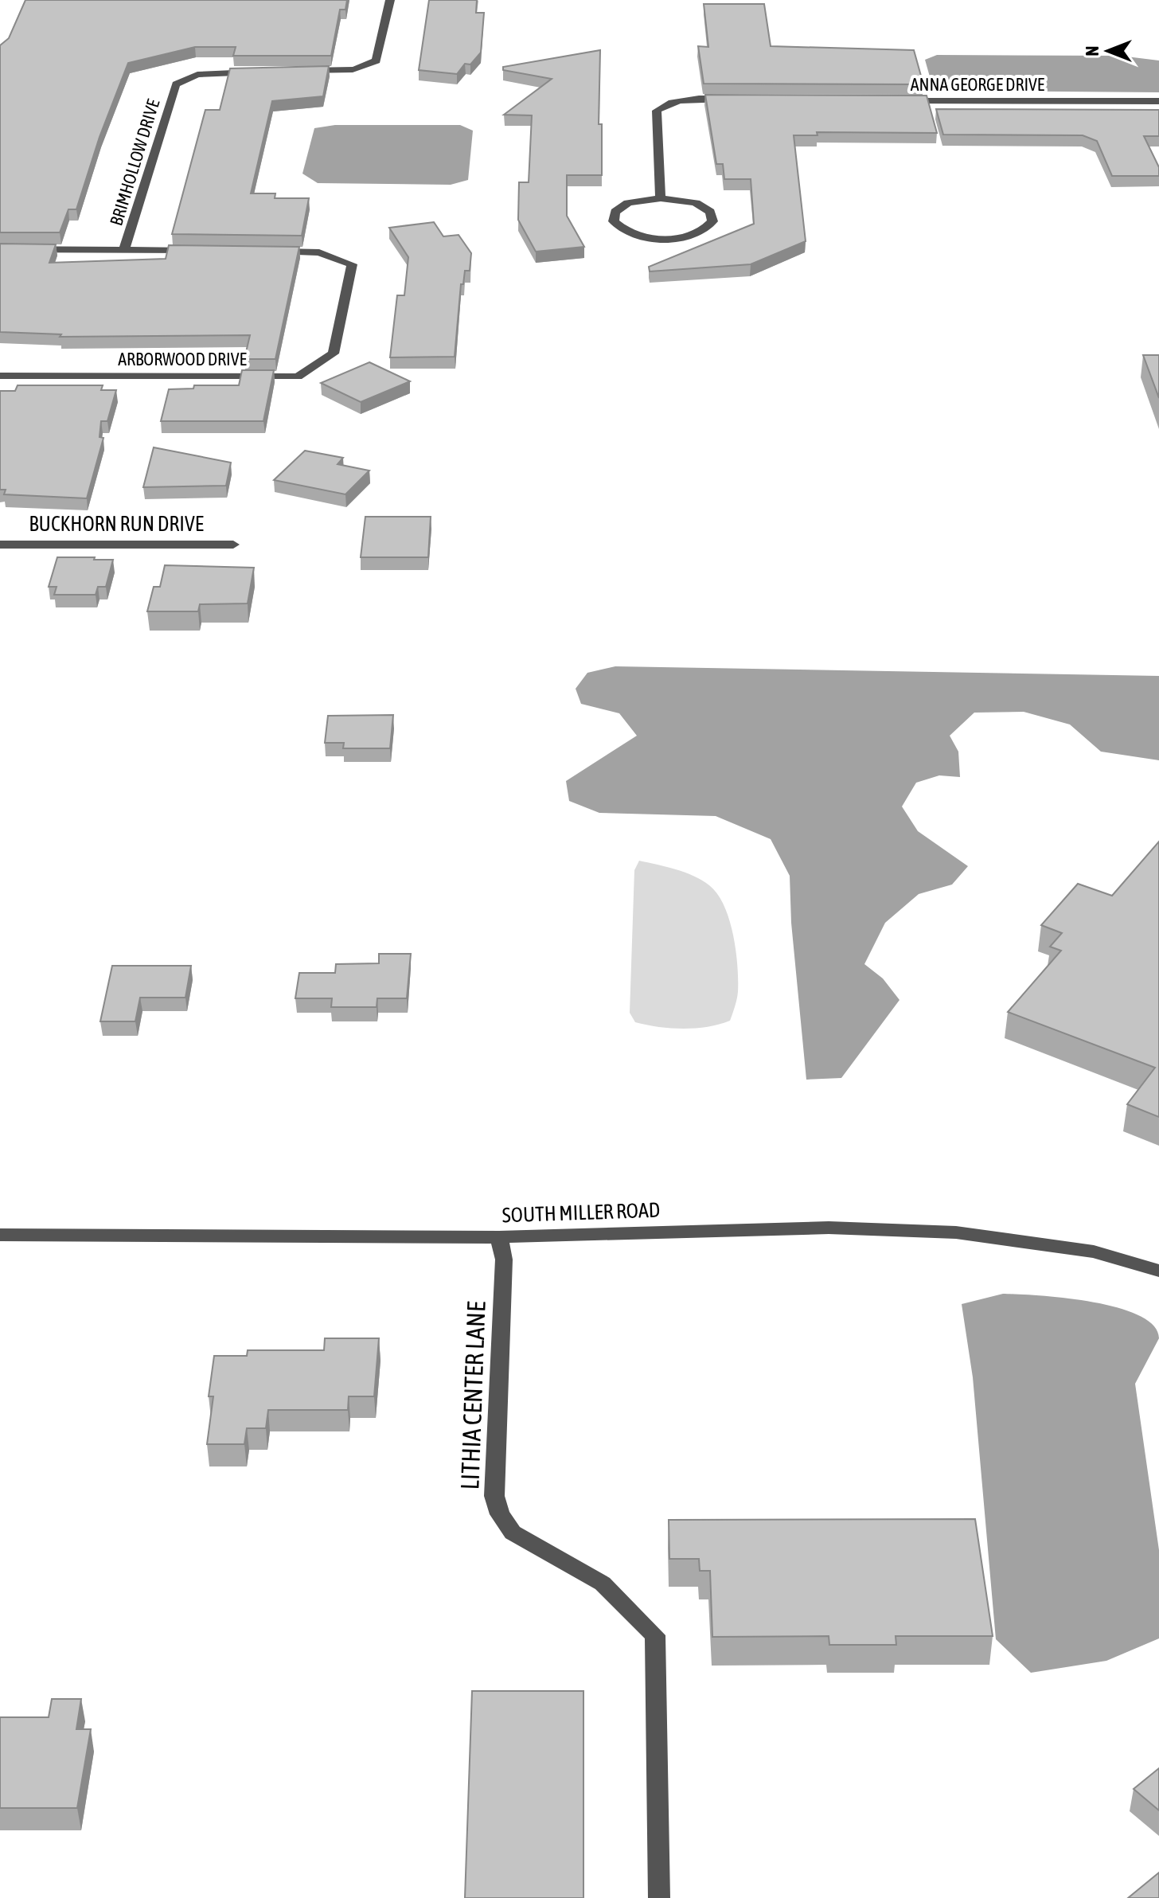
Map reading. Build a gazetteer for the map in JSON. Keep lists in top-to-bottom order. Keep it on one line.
{"streets":{"street":["ANNA GEORGE DRIVE","BRIMHOLLOW DRIVE","ARBORWOOD DRIVE","BUCKHORN RUN DRIVE","SOUTH MILLER ROAD","LITHIA CENTER LANE"]},"crossings":[["SOUTH MILLER ROAD","LITHIA CENTER LANE"]],"north":"left"}
